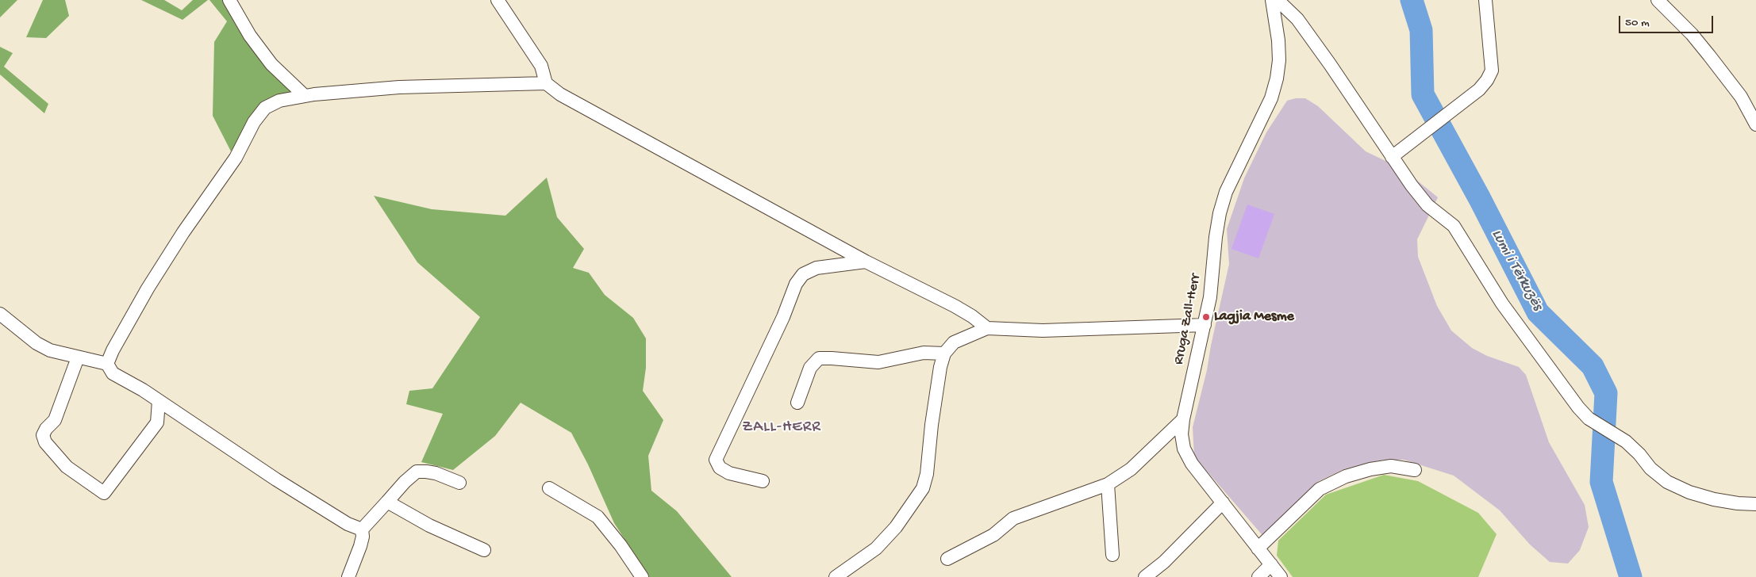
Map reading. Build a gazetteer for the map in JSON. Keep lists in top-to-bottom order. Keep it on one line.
{"streets":{"street":["Rruga Zall-Herr"]},"districts":["ZALL-HERR"],"water":["Lumi i Tërkuzës"],"places":["Lagjia Mesme"],"scale_bar":"50 m"}
